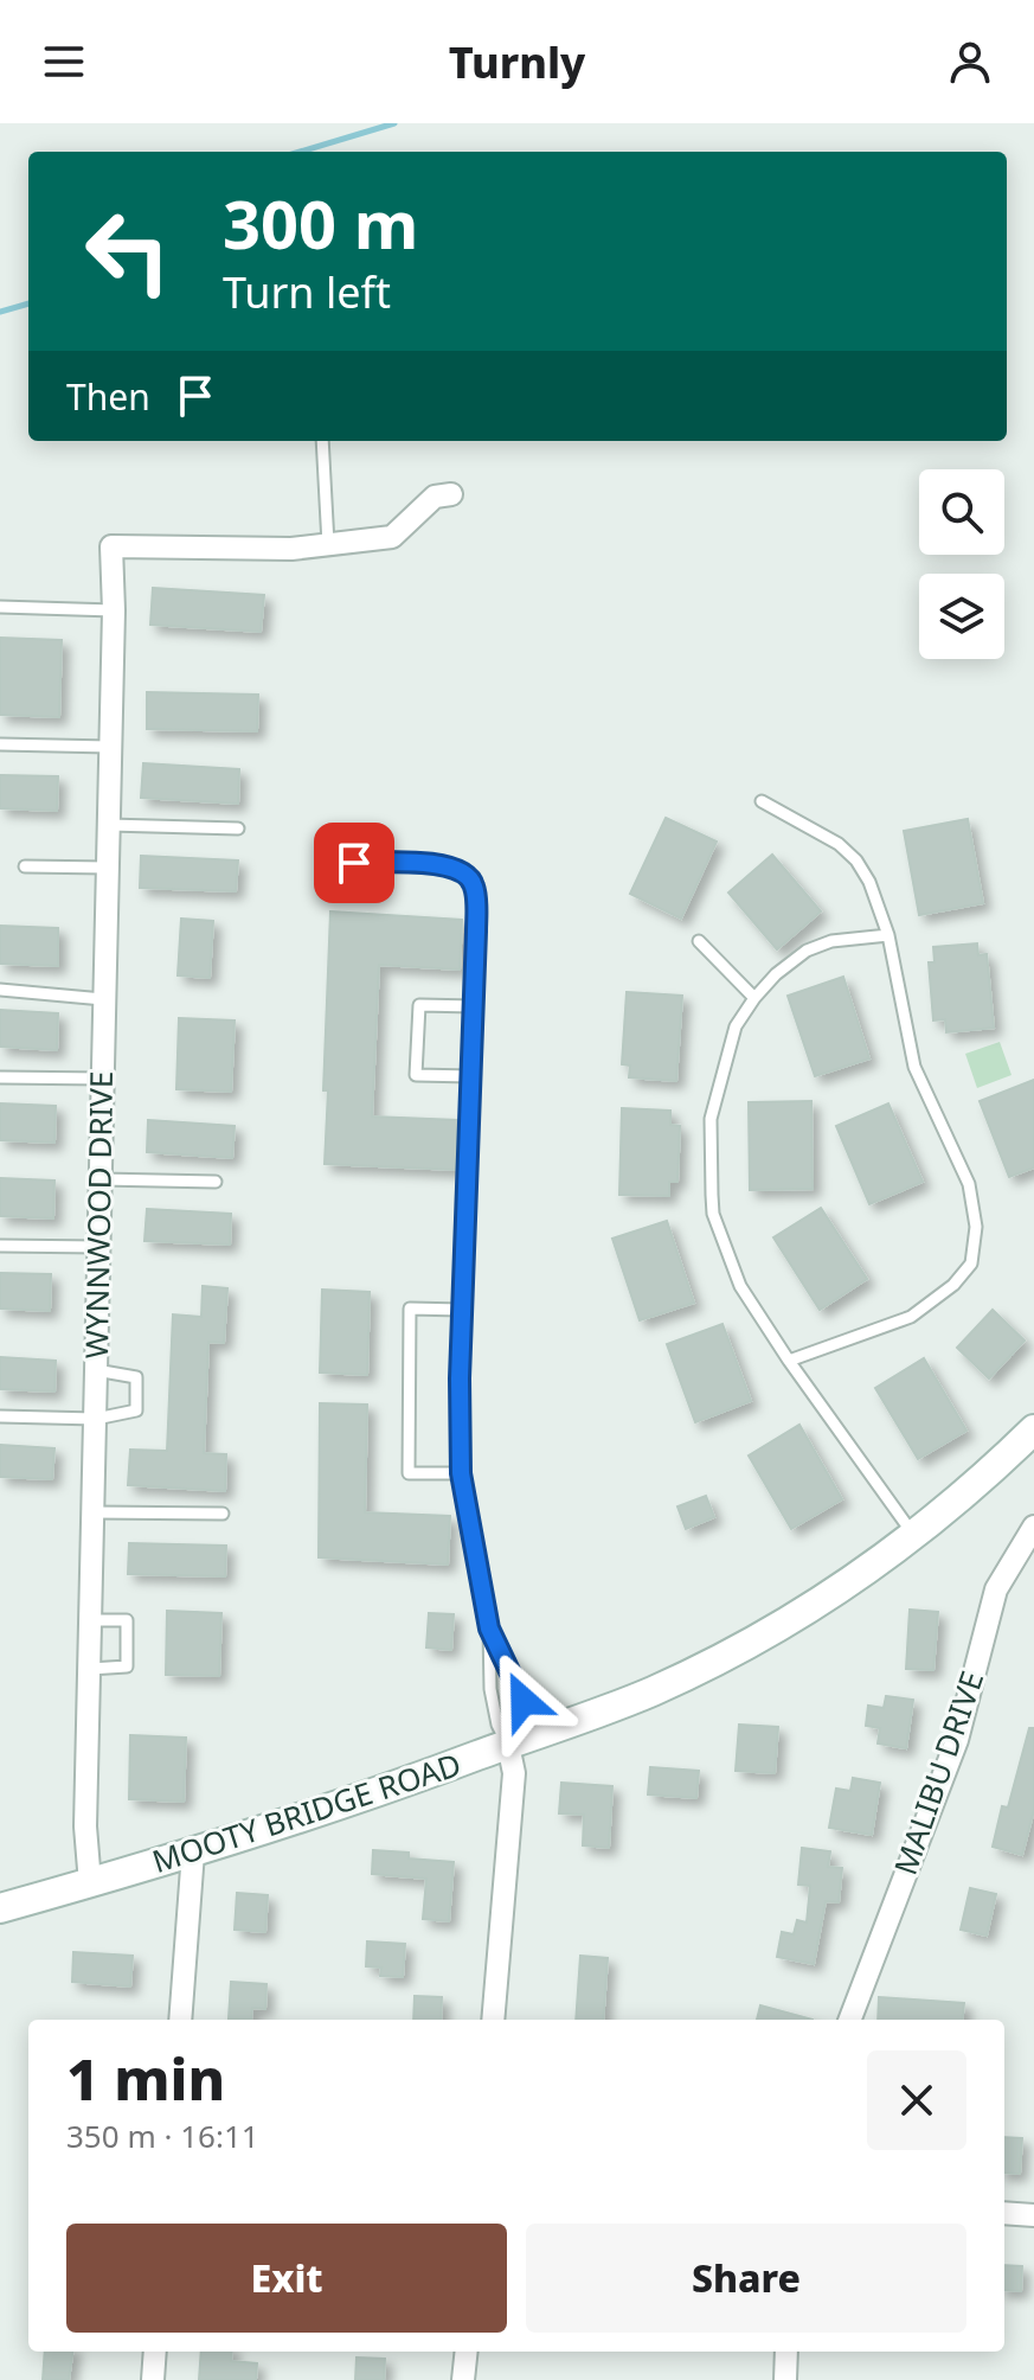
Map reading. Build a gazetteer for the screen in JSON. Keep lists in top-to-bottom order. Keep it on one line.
{"streets":{"main road":["MOOTY BRIDGE ROAD"],"street":["WYNNWOOD DRIVE","MALIBU DRIVE"]},"crossings":[["WYNNWOOD DRIVE","MOOTY BRIDGE ROAD"]],"page":{"header":"Turnly","turn":["300 m","Turn left"],"then":"Then","heading":["1 min","350 m · 16:11"],"buttons":["Exit","Share"]}}
